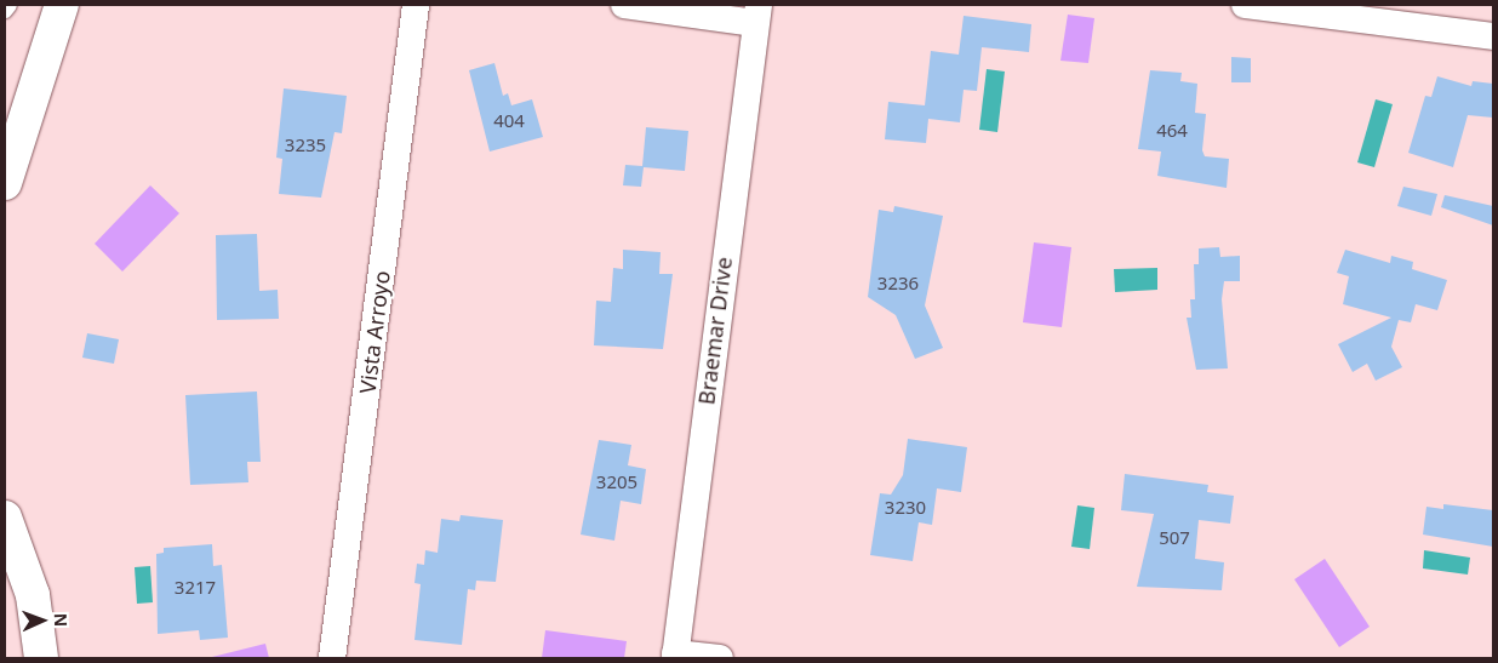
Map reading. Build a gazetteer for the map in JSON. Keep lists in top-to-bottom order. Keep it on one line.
{"streets":{"street":["Braemar Drive","Vista Arroyo"]},"house_numbers":["404","464","3235","3236","3205","3230","507","3217"],"north":"right"}
